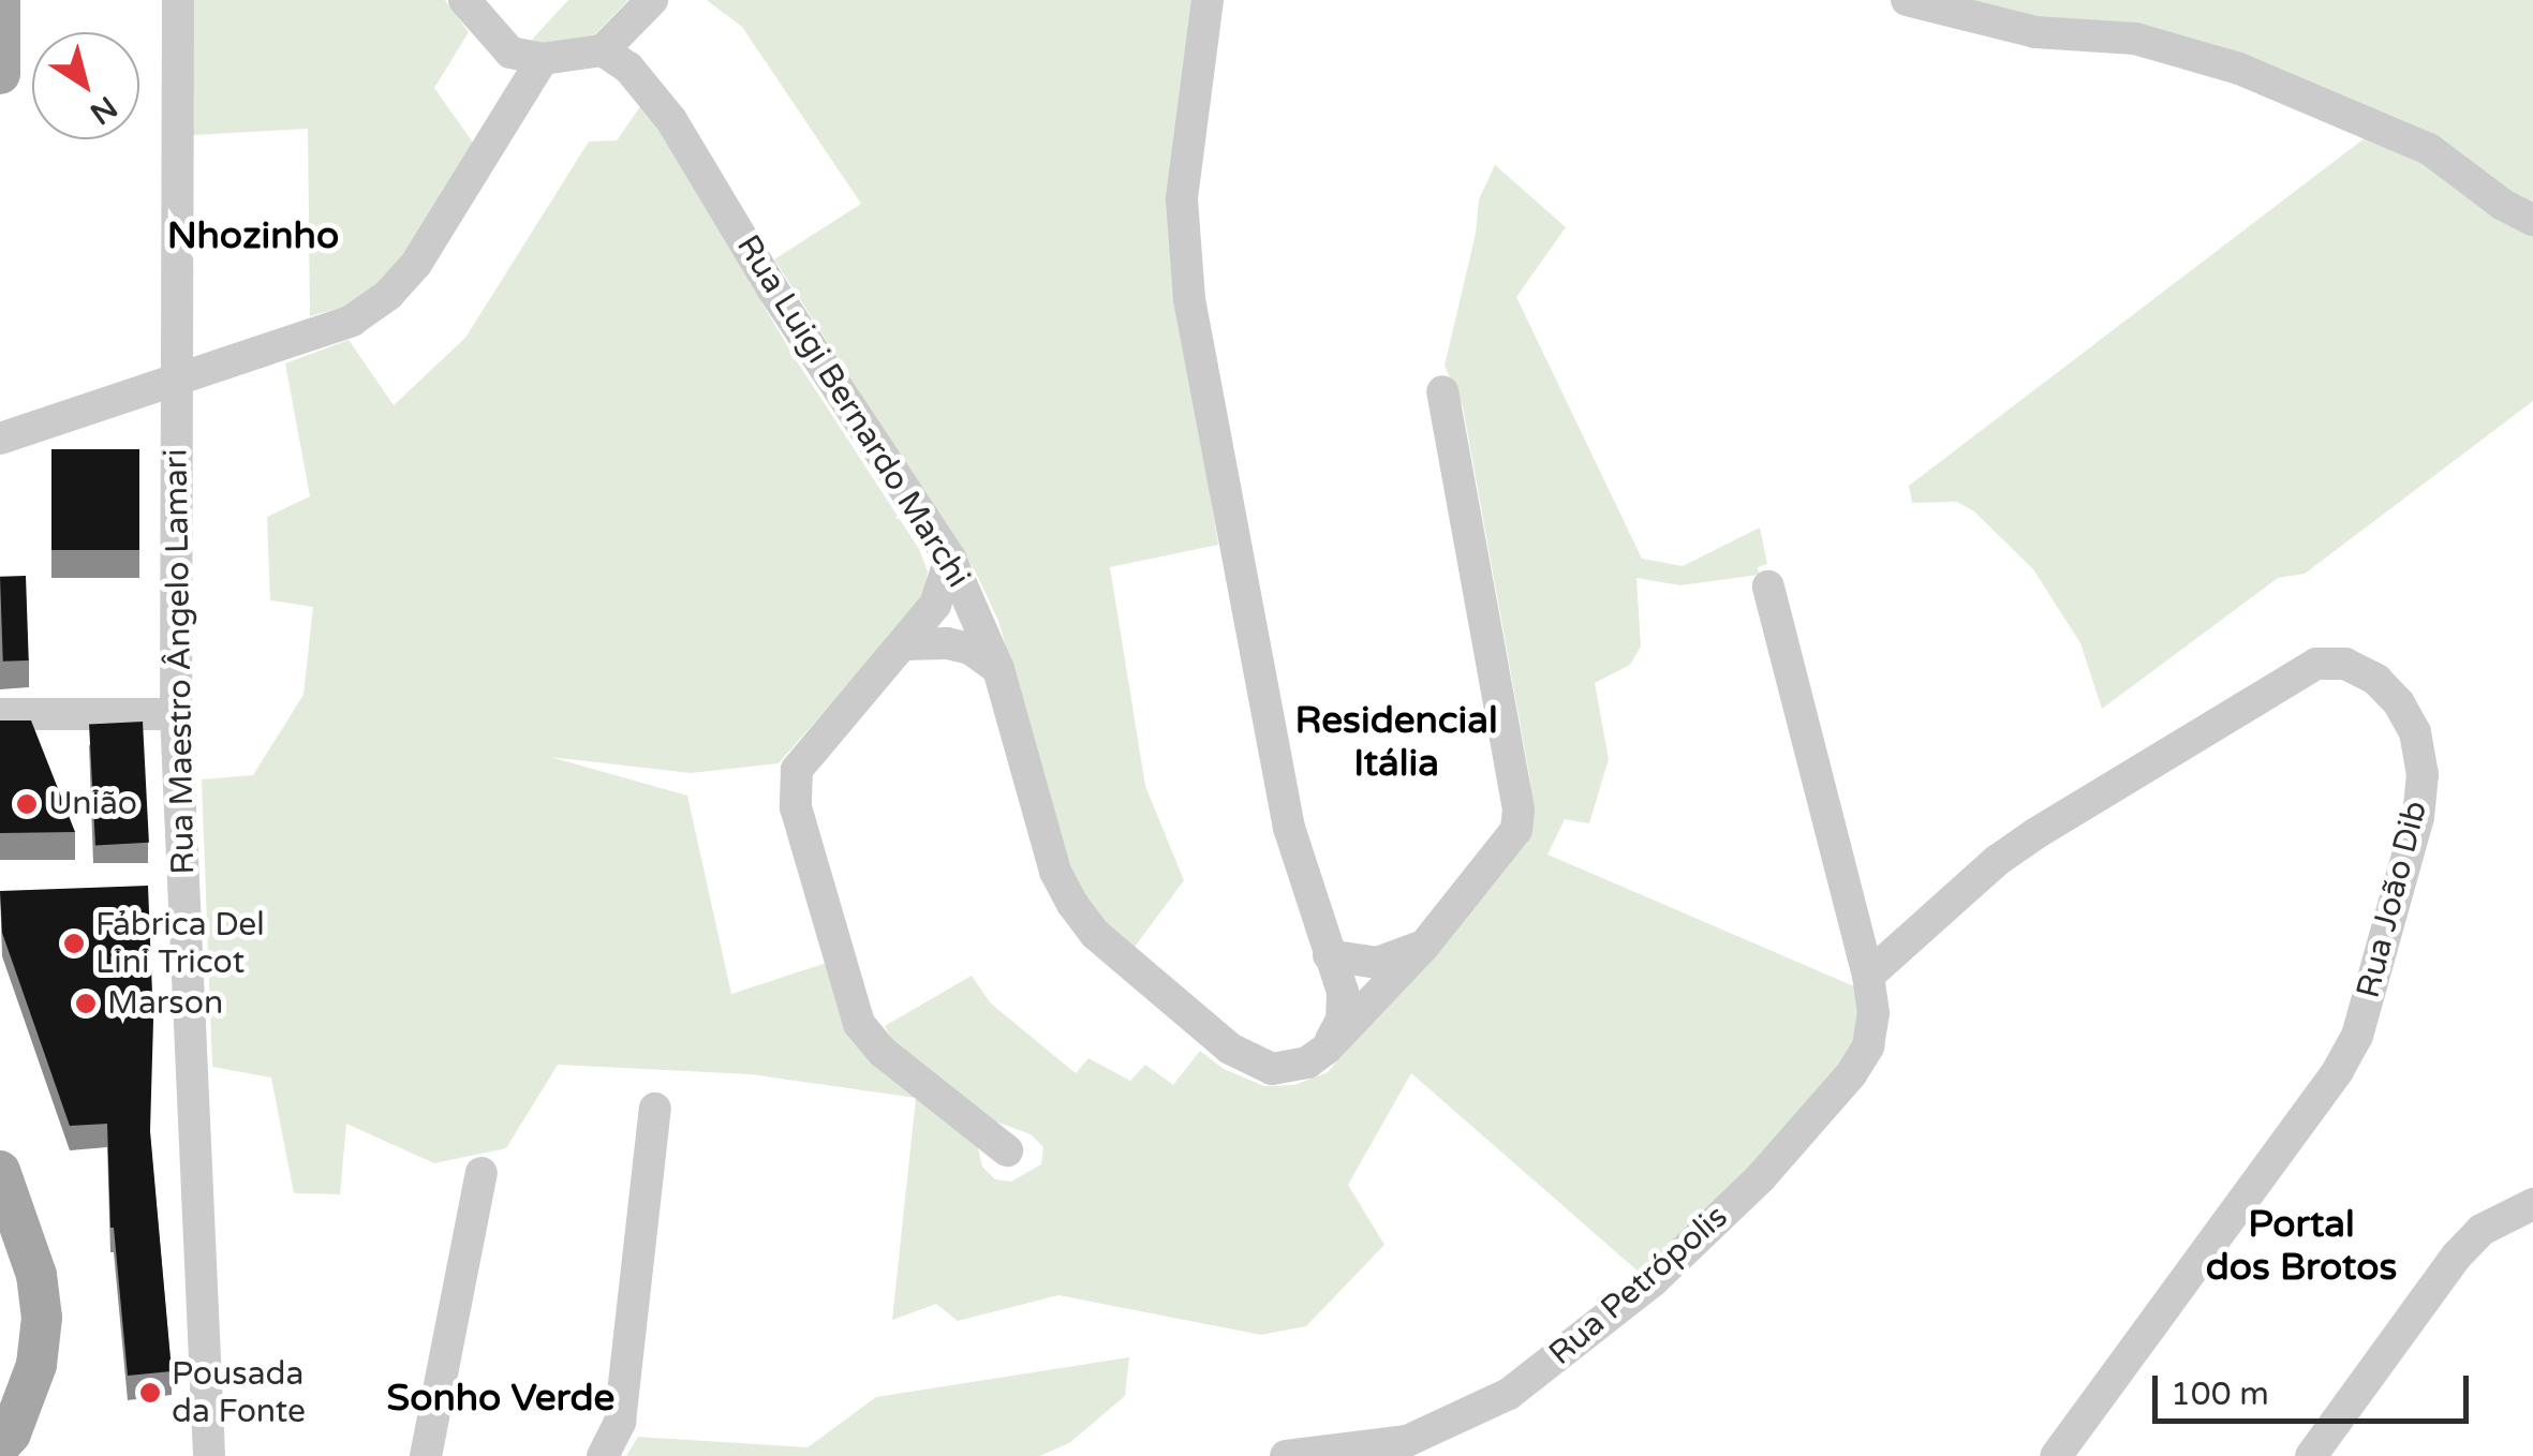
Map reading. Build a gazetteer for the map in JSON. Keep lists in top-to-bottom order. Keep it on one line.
{"streets":{"street":["Rua Luigi Bernardo Marchi","Rua Maestro Ângelo Lamari","Rua João Dib","Rua Petrópolis"]},"crossings":[["Rua João Dib","Rua Petrópolis"]],"districts":["Nhozinho","Residencial Itália","Portal dos Brotos","Sonho Verde"],"places":["União","Fábrica Del Lini Tricot","Marson","Pousada da Fonte"],"scale_bar":"100 m","north":"bottom right"}
